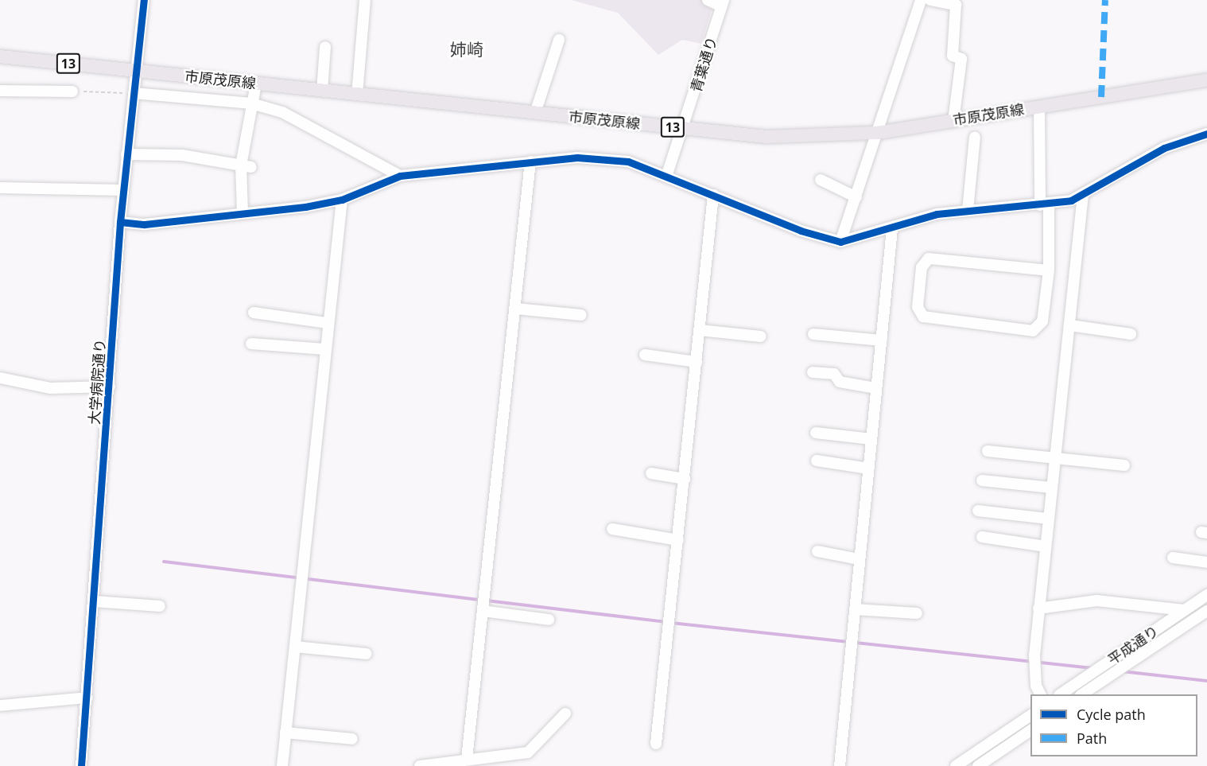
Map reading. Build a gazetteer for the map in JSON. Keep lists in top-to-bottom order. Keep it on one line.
{"streets":{"main road":["13","市原茂原線"],"street":["青葉通り","大学病院通り","平成通り"]},"crossings":[["青葉通り","市原茂原線"],["市原茂原線","大学病院通り"]],"districts":["姉崎"],"legend":["Cycle path","Path"]}
